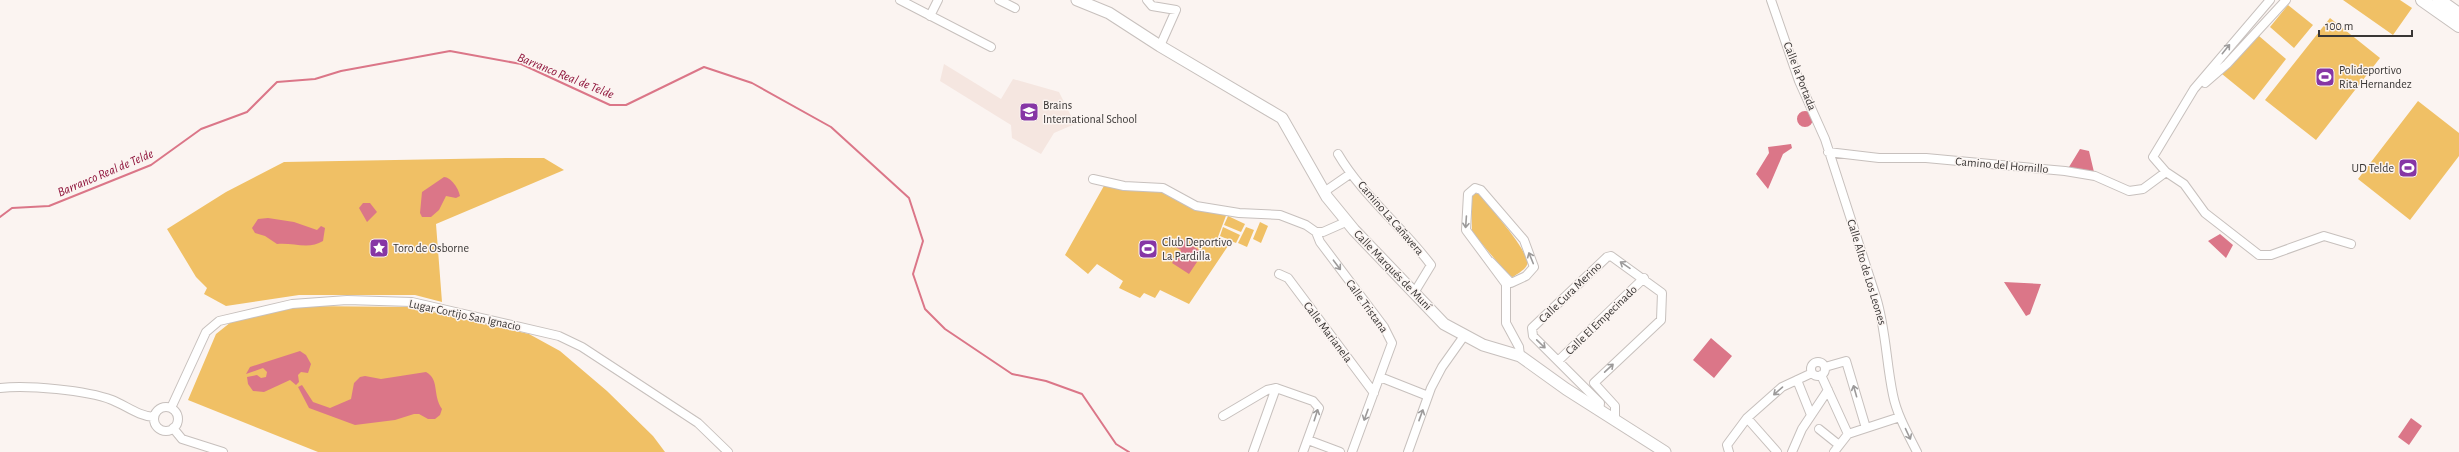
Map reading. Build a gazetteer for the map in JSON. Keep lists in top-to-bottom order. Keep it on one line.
{"streets":{"street":["Calle la Portada","Camino del Hornillo","Camino La Cañavera","Calle Marqués de Muní","Calle Alto de Los Leones","Calle Cura Merino","Calle Tristana","Lugar Cortijo San Ignacio","Calle El Empecinado","Calle Marianela"]},"crossings":[["Calle la Portada","Camino del Hornillo"],["Calle la Portada","Calle Alto de Los Leones"],["Camino del Hornillo","Calle Alto de Los Leones"],["Camino La Cañavera","Calle Marqués de Muní"],["Calle Marqués de Muní","Calle Cura Merino"],["Calle Cura Merino","Calle El Empecinado"],["Calle Tristana","Calle Marianela"]],"one_way":["Calle Tristana"],"water":["Barranco Real de Telde"],"places":{"sports":["Polideportivo Rita Hernandez","UD Telde","Club Deportivo La Pardilla"],"school or university":["Brains International School"],"place":["Toro de Osborne"]},"scale_bar":"100 m"}
